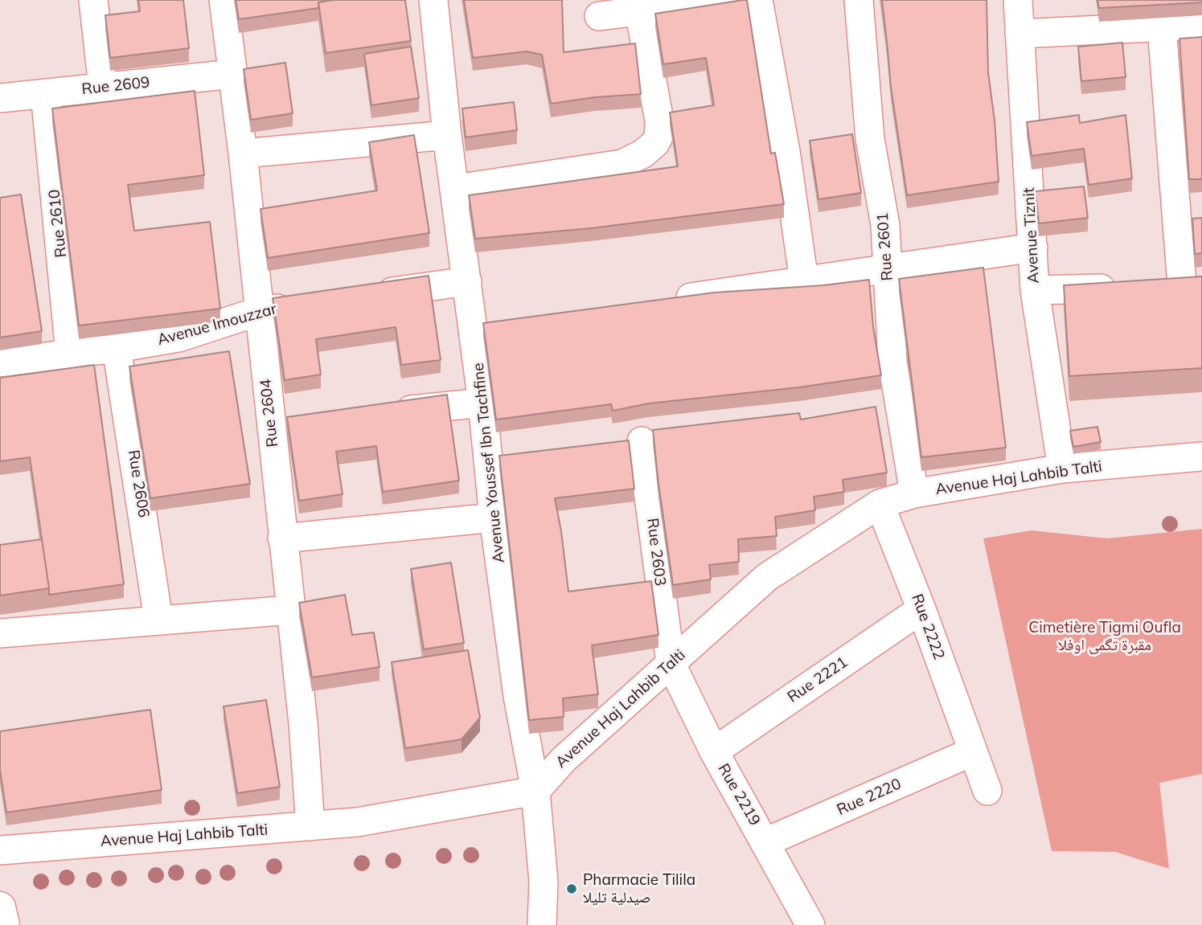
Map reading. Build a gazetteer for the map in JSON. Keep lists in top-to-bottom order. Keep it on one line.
{"streets":{"street":["Rue 2609","Rue 2610","Avenue Tiznit","Rue 2601","Avenue Imouzzar","Rue 2604","Avenue Youssef Ibn Tachfine","Avenue Haj Lahbib Talti","Rue 2606","Rue 2603","Rue 2222","Rue 2221","Rue 2219","Rue 2220"]},"crossings":[["Rue 2609","Rue 2610"],["Rue 2609","Rue 2604"],["Rue 2610","Avenue Imouzzar"],["Avenue Tiznit","Avenue Haj Lahbib Talti"],["Rue 2601","Avenue Haj Lahbib Talti"],["Avenue Imouzzar","Rue 2604"],["Avenue Imouzzar","Rue 2606"],["Rue 2604","Avenue Haj Lahbib Talti"],["Avenue Youssef Ibn Tachfine","Avenue Haj Lahbib Talti"],["Avenue Haj Lahbib Talti","Rue 2603"],["Avenue Haj Lahbib Talti","Rue 2222"],["Avenue Haj Lahbib Talti","Rue 2219"],["Rue 2603","Rue 2219"],["Rue 2222","Rue 2221"],["Rue 2222","Rue 2220"],["Rue 2221","Rue 2219"],["Rue 2219","Rue 2220"]],"parks":["Cimetière Tigmi Oufla مقبرة تگمی اوفلا"],"places":["Pharmacie Tilila صيدلية تليلا"]}
